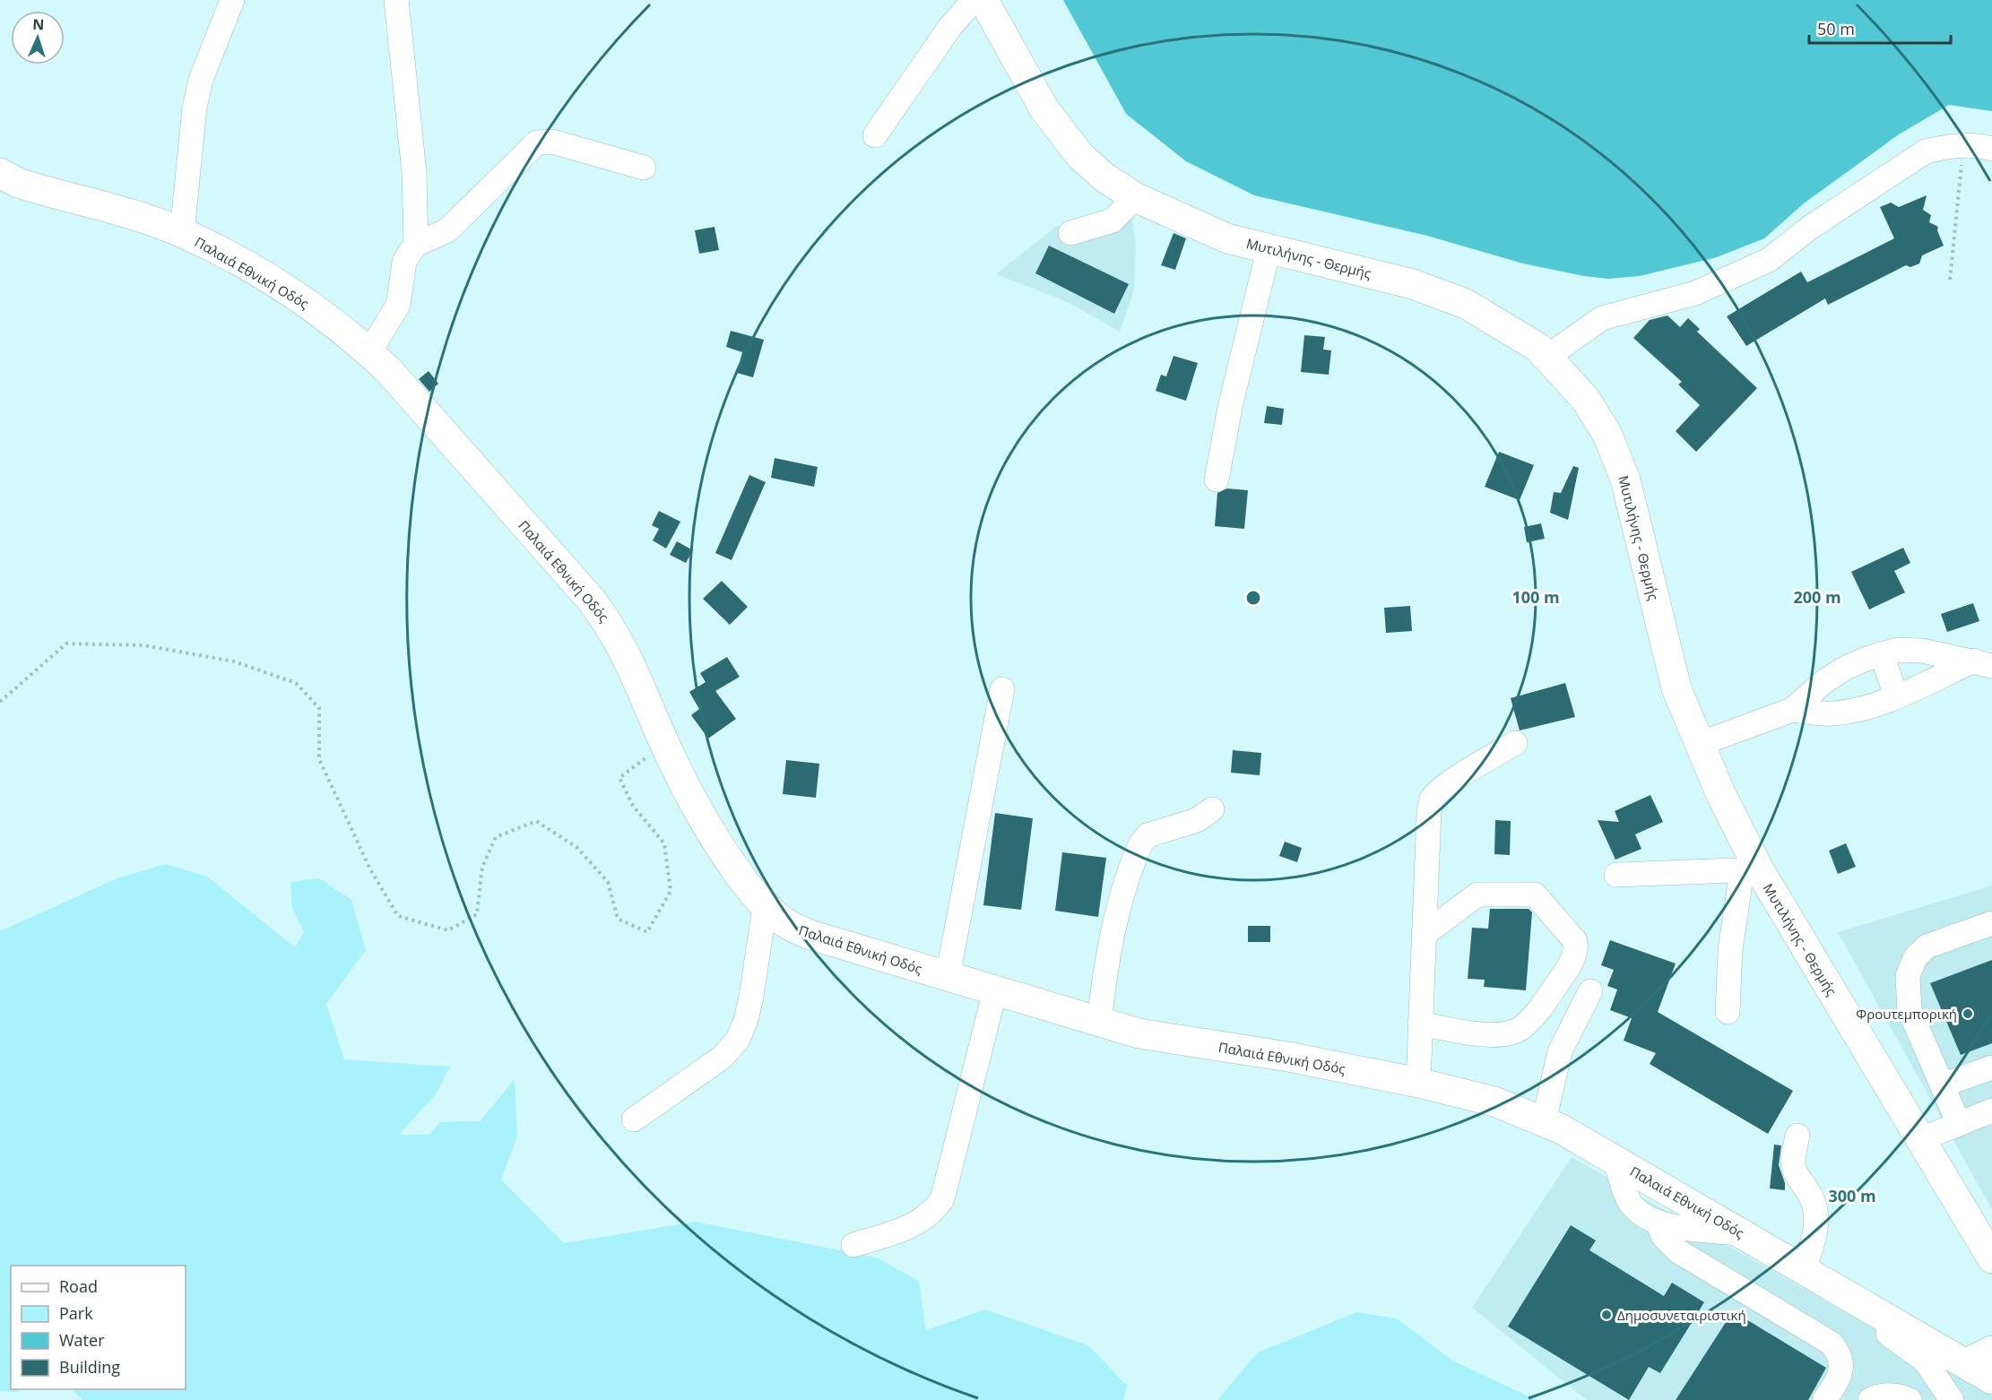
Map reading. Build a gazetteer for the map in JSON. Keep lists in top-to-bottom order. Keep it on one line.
{"streets":{"main road":["Μυτιλήνης - Θερμής","Παλαιά Εθνική Οδός"]},"places":["Φρουτεμπορική","Δημοσυνεταιριστική"],"legend":["Road","Park","Water","Building"],"scale_bar":"50 m","north":"top","rings":["100 m","200 m","300 m"]}
